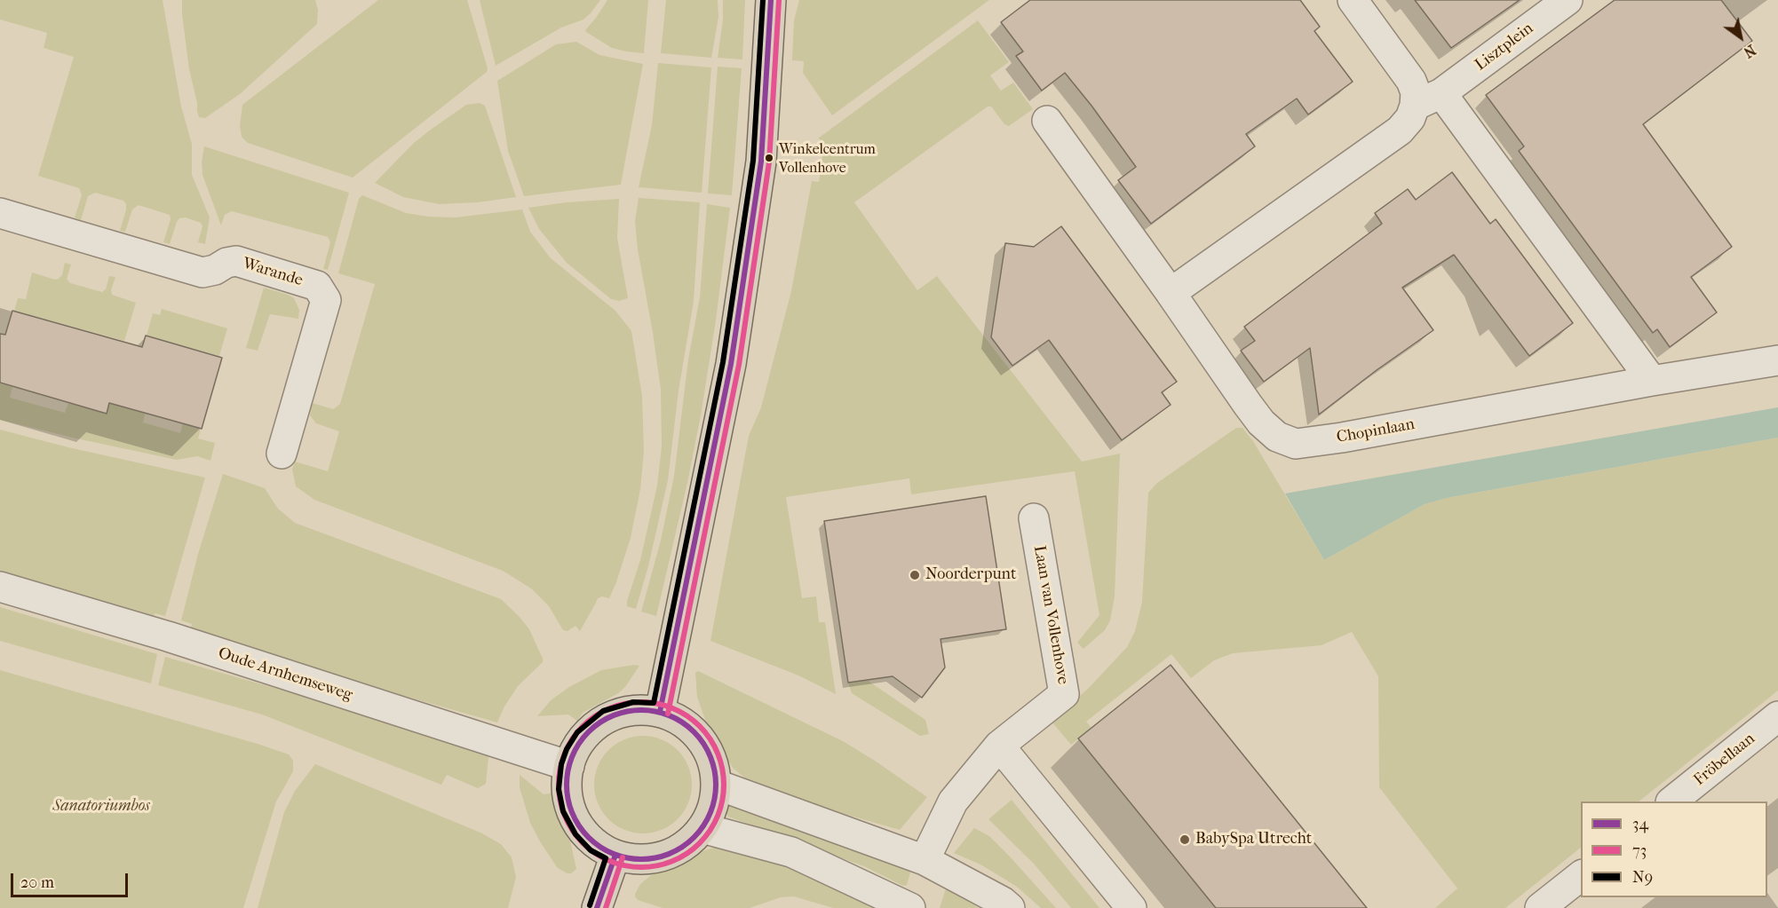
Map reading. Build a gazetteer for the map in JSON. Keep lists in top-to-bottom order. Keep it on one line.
{"streets":{"street":["Lisztplein","Warande","Chopinlaan","Laan van Vollenhove","Oude Arnhemseweg","Fröbellaan"]},"parks":["Sanatoriumbos"],"places":["Winkelcentrum Vollenhove","Noorderpunt","BabySpa Utrecht"],"lines":["transit line 34","transit line N9","transit line 73"],"legend":["34","73","N9"],"scale_bar":"20 m","north":"bottom right"}
